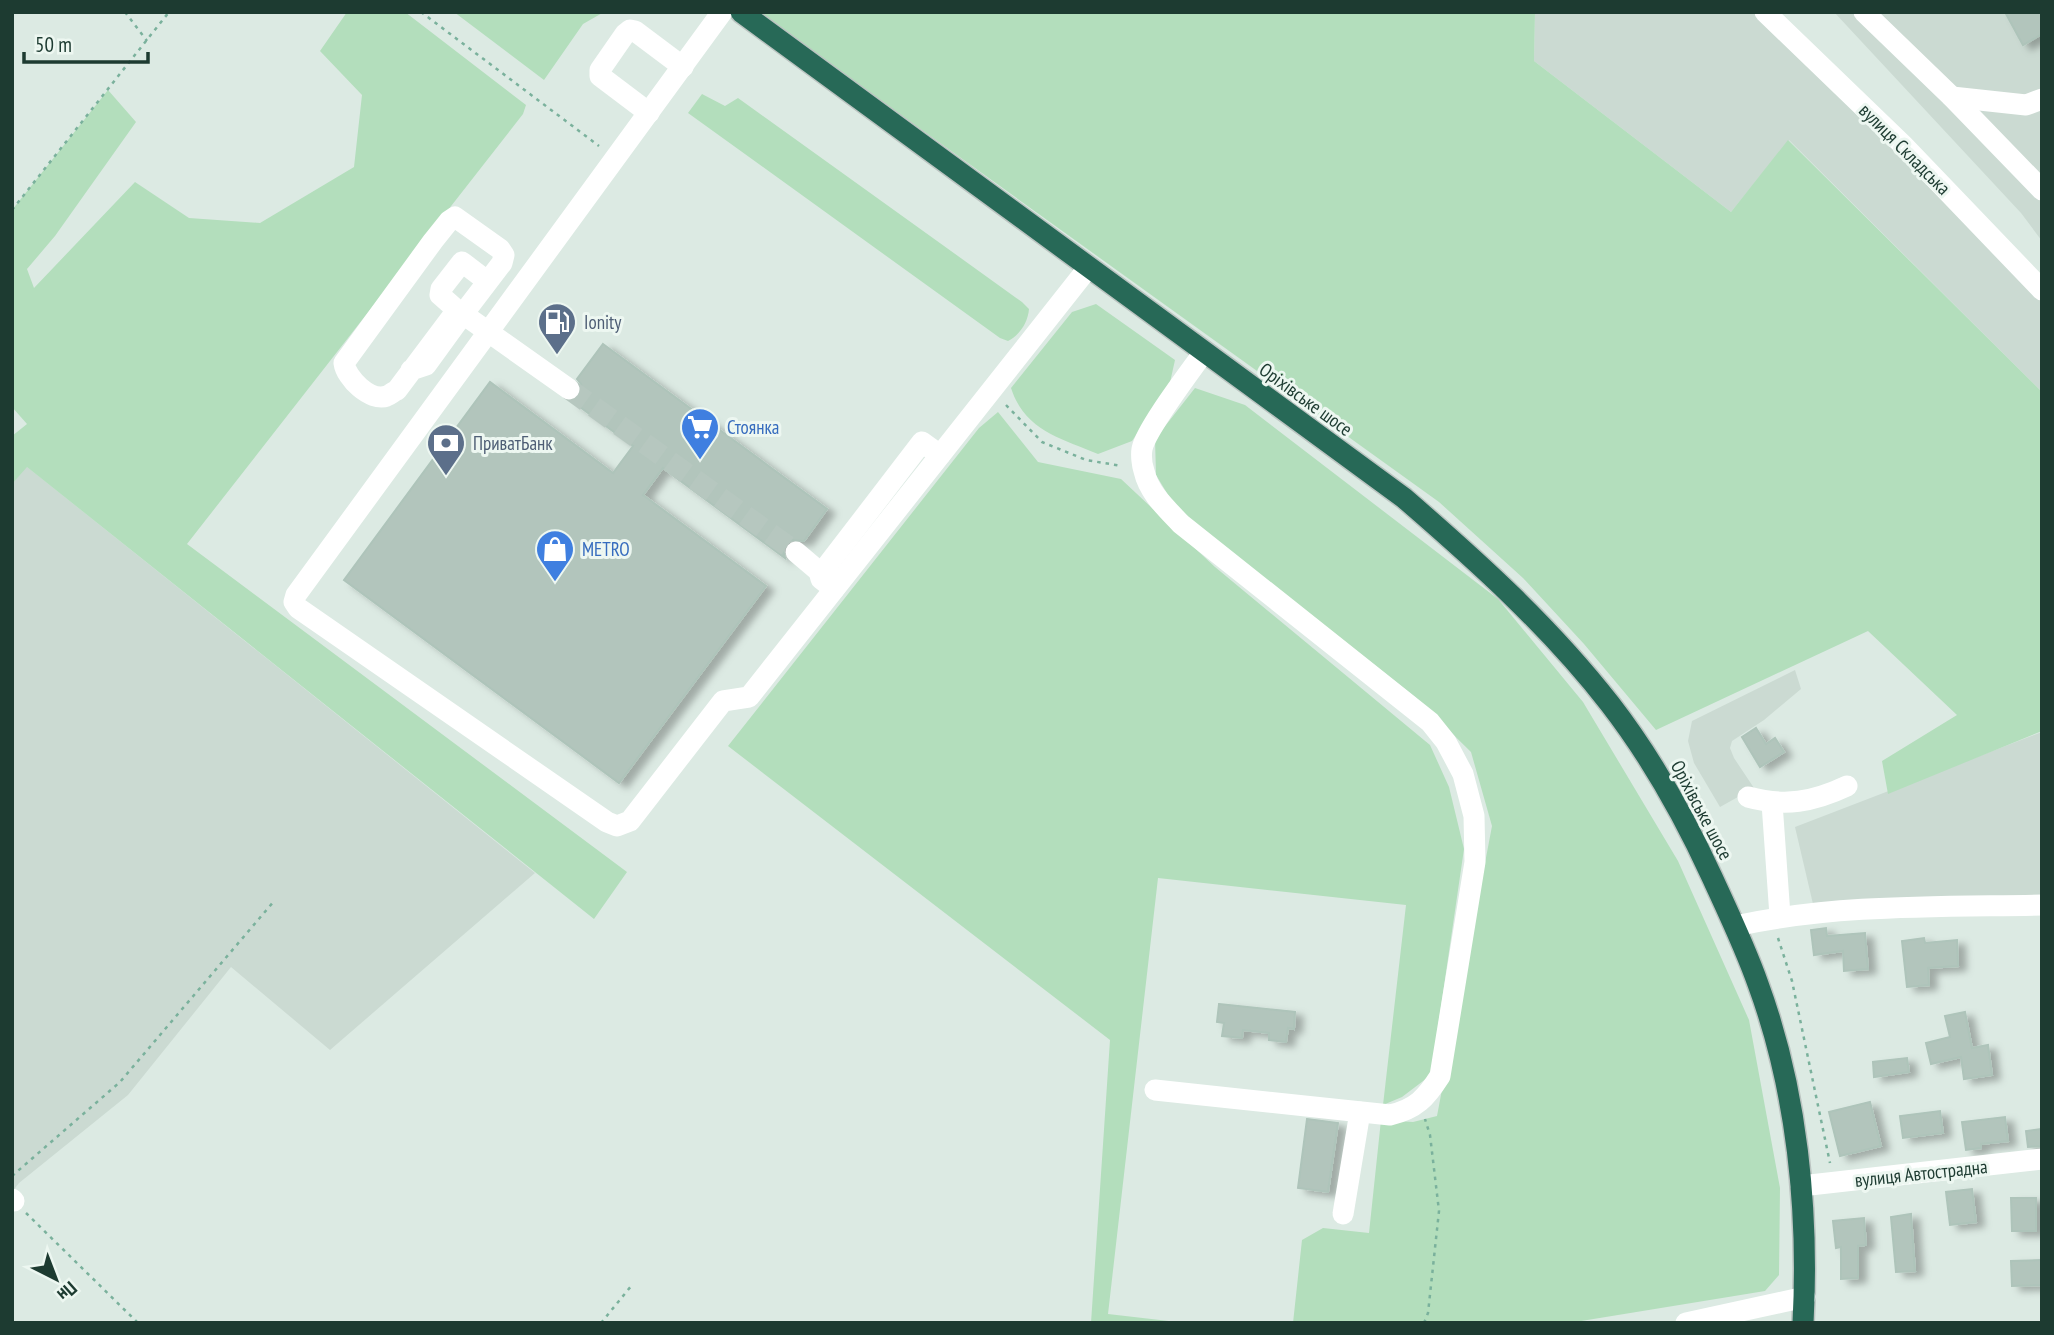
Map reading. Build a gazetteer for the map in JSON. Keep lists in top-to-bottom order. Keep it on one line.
{"streets":{"highway":["Оріхівське шосе"],"street":["вулиця Складська","вулиця Автострадна"]},"crossings":[["Оріхівське шосе","вулиця Автострадна"]],"places":{"fuel station":["Ionity"],"supermarket":["Стоянка"],"bank":["ПриватБанк"],"shop":["METRO"]},"scale_bar":"50 m","north":"bottom right"}
